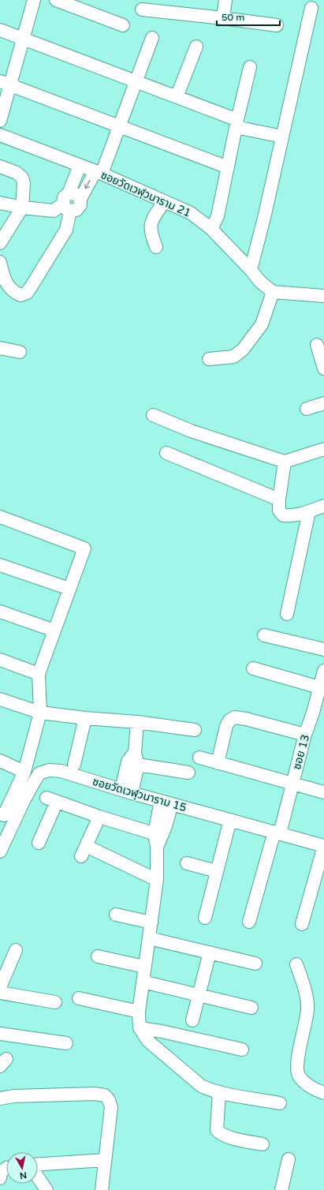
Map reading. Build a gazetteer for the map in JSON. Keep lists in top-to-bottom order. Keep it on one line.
{"streets":{"street":["ซอยวัดเวฬุวนาราม 21","ซอย 13","ซอยวัดเวฬุวนาราม 15"]},"crossings":[["ซอย 13","ซอยวัดเวฬุวนาราม 15"]],"scale_bar":"50 m","north":"bottom"}
